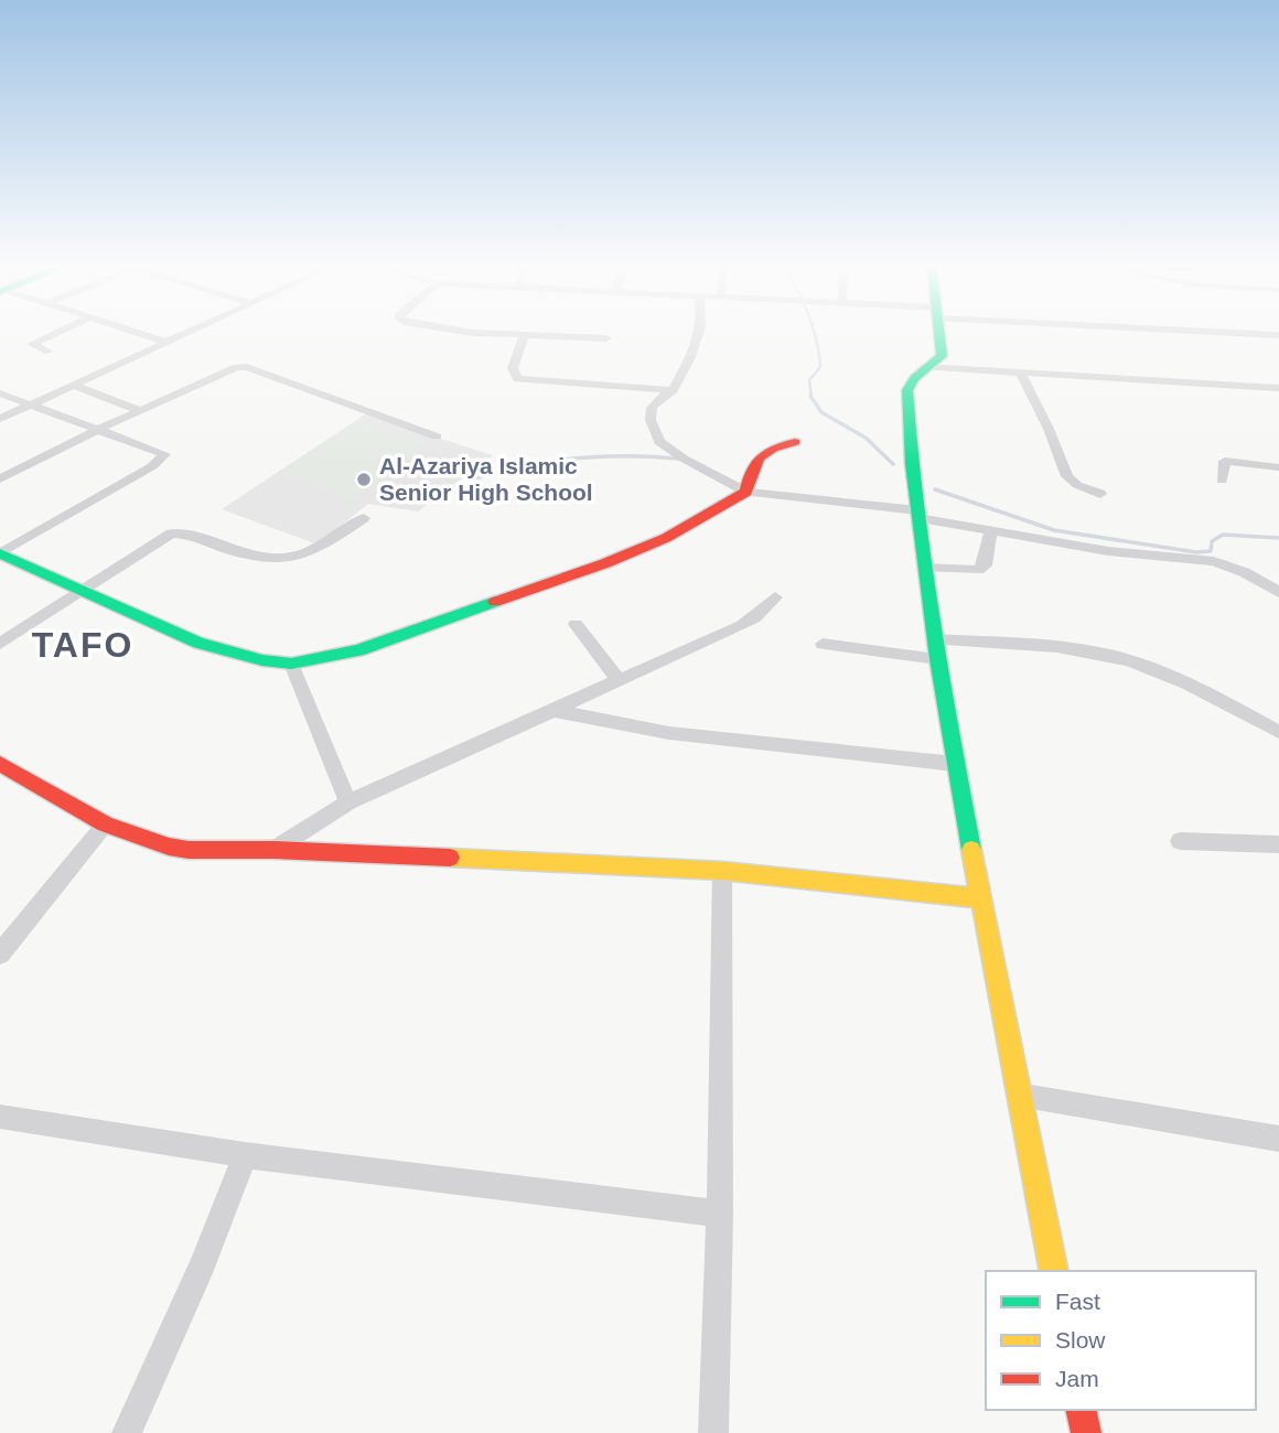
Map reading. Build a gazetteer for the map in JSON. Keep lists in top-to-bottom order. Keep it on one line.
{"districts":["TAFO"],"places":["Al-Azariya Islamic Senior High School"],"legend":["Fast","Slow","Jam"]}
